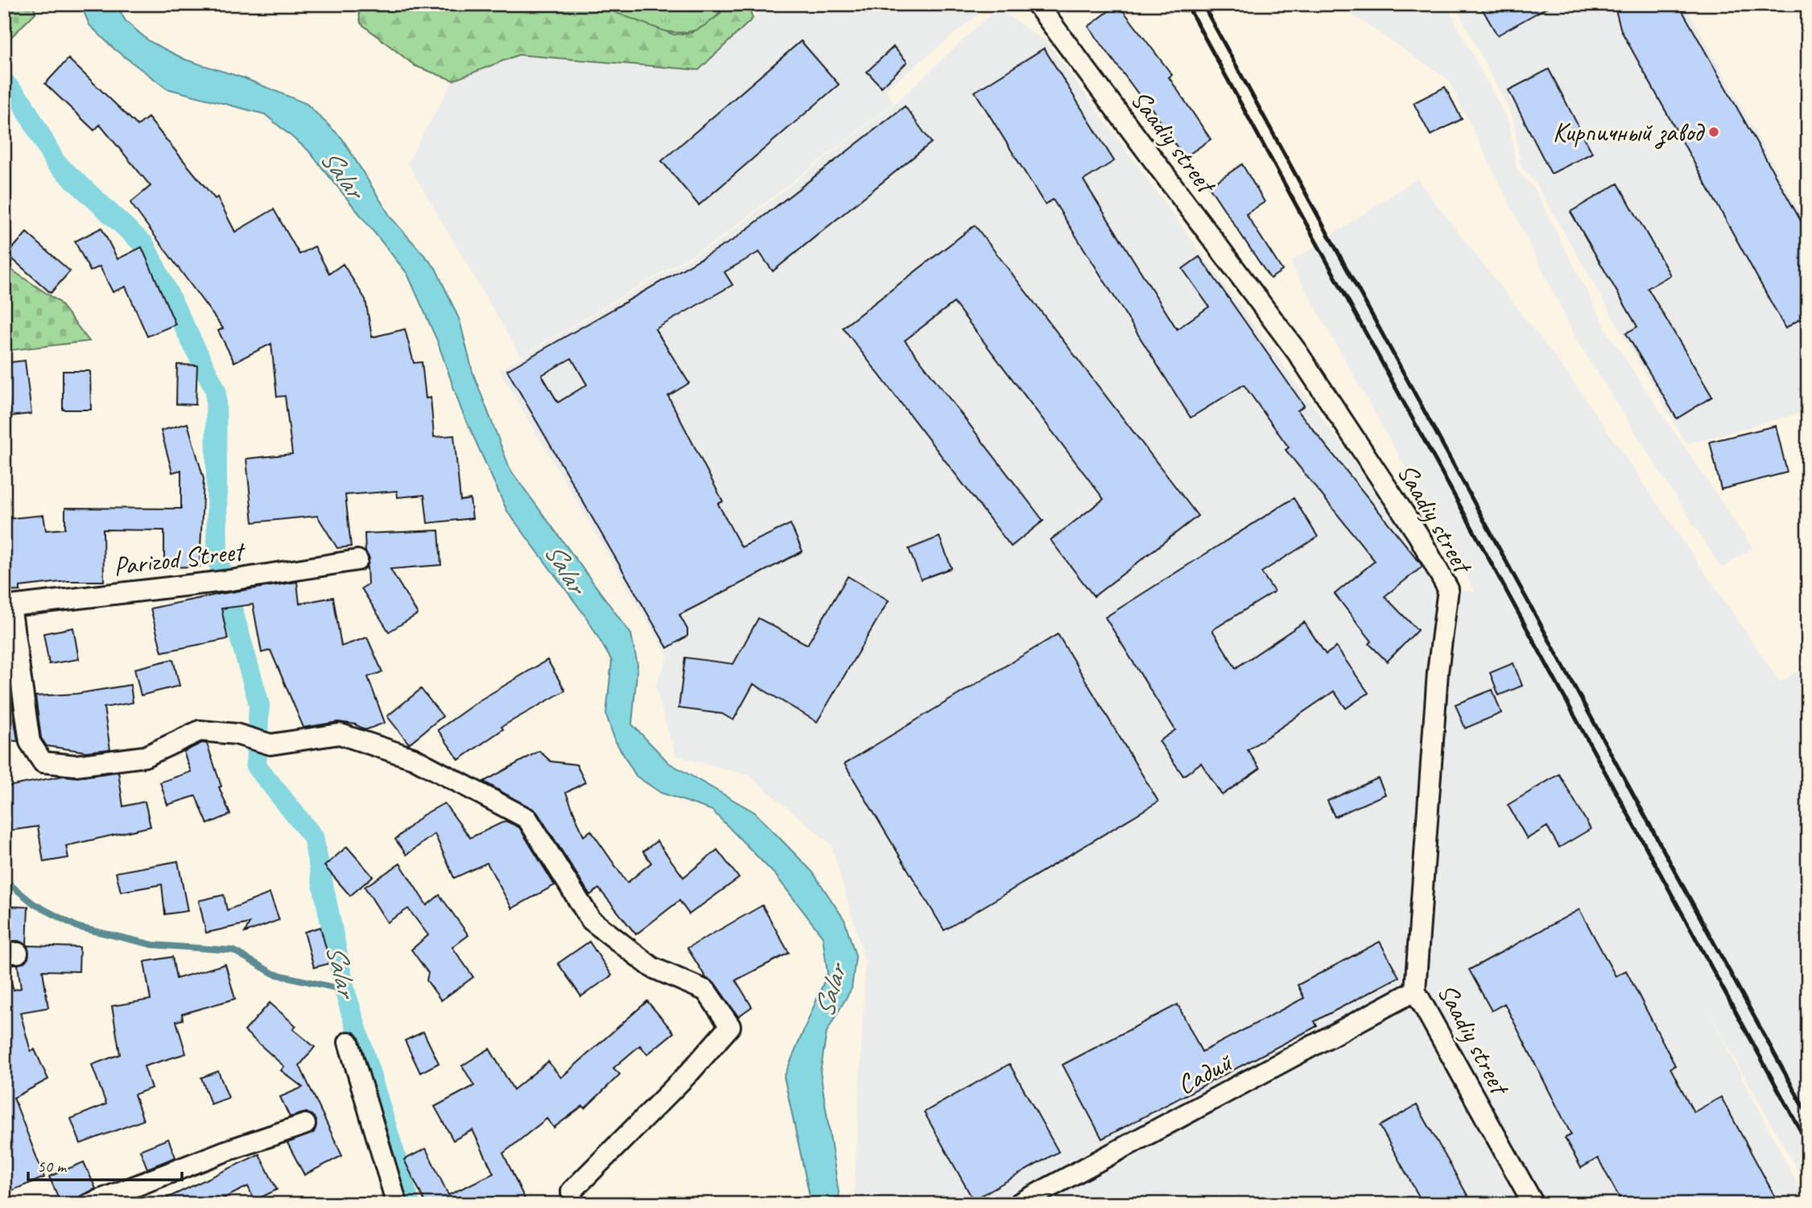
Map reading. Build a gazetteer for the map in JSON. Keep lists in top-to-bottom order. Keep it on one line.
{"streets":{"street":["Saadiy street","Parizod Street","Садий"]},"crossings":[["Saadiy street","Садий"]],"water":["Salar"],"places":["Кирпичный завод"],"scale_bar":"50 m"}
